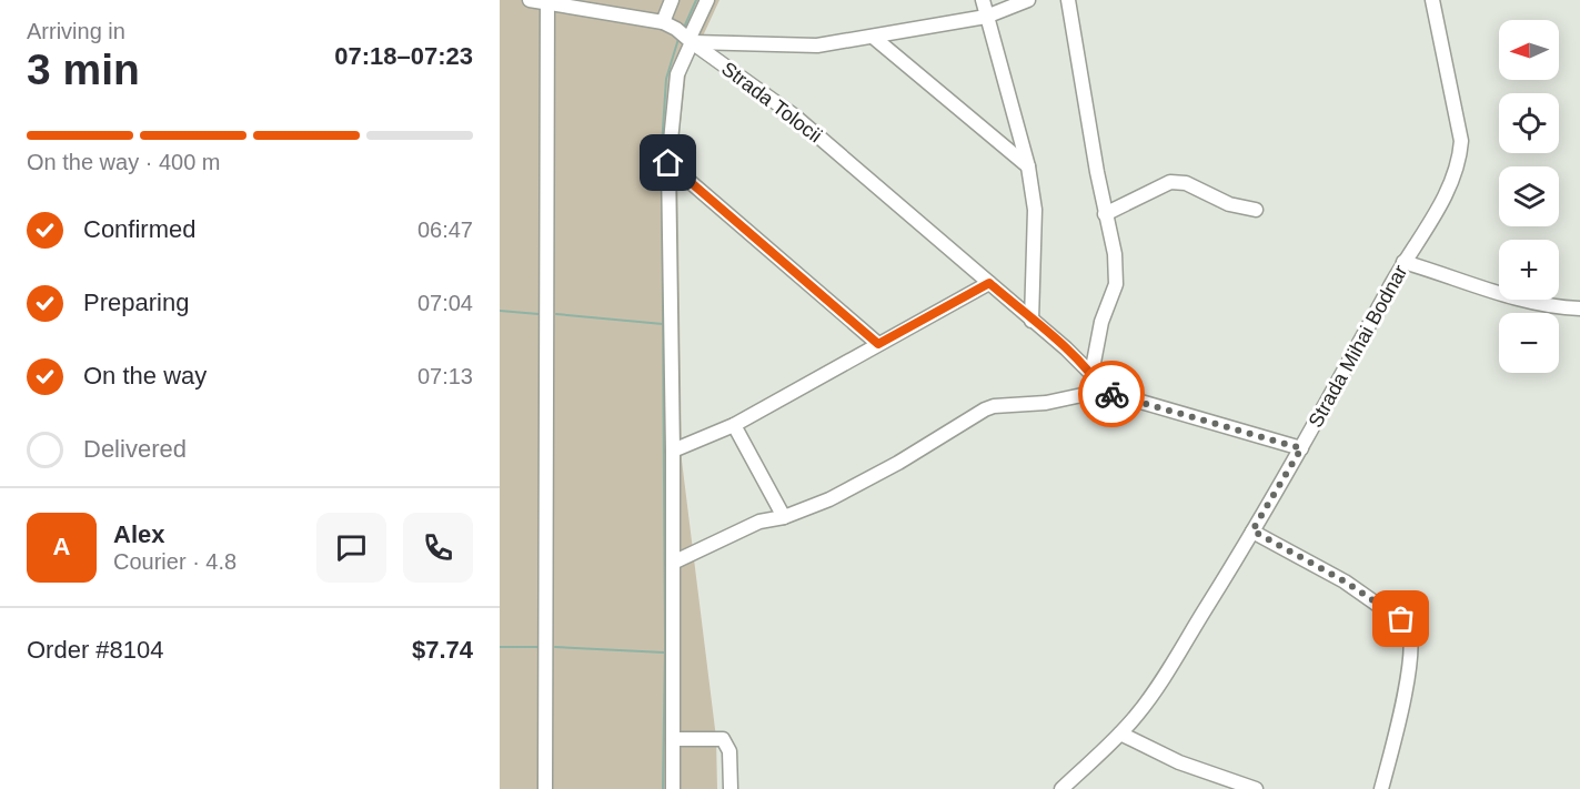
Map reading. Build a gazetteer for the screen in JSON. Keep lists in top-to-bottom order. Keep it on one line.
{"streets":{"street":["Strada Tolocii","Strada Mihai Bodnar"]},"north":"left","page":{"heading":["3 min","Arriving in","07:18–07:23"],"panel":["Alex","Courier · 4.8","Order #8104","$7.74"],"map_buttons":["+","−"],"bar":"On the way · 400 m","list":[["Confirmed","06:47"],["Preparing","07:04"],["On the way","07:13"],"Delivered"],"round":"A"}}
